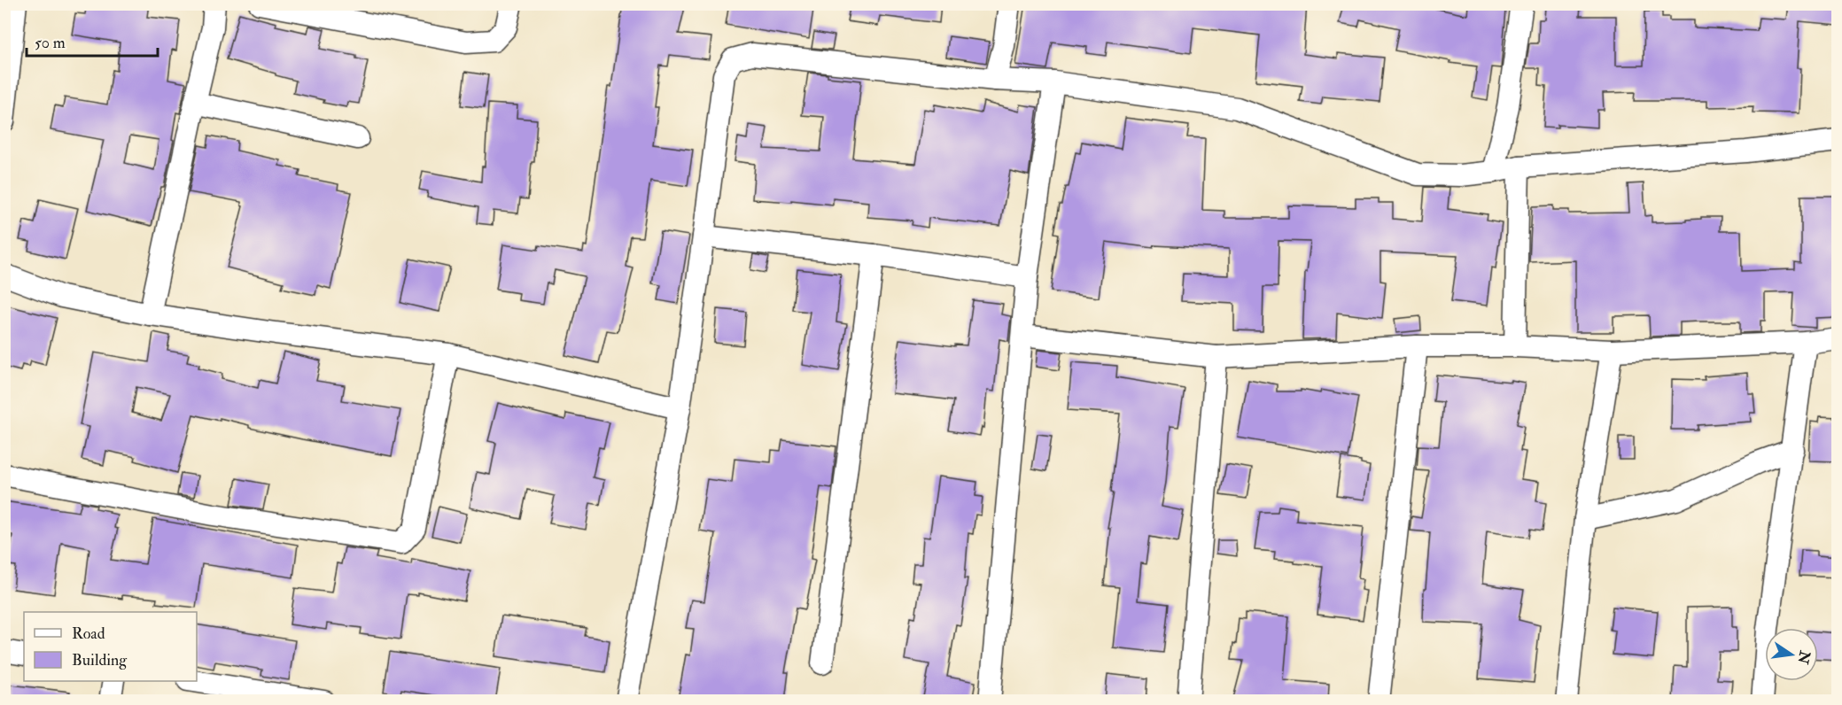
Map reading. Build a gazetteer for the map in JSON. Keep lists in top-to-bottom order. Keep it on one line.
{"legend":["Road","Building"],"scale_bar":"50 m","north":"right"}
